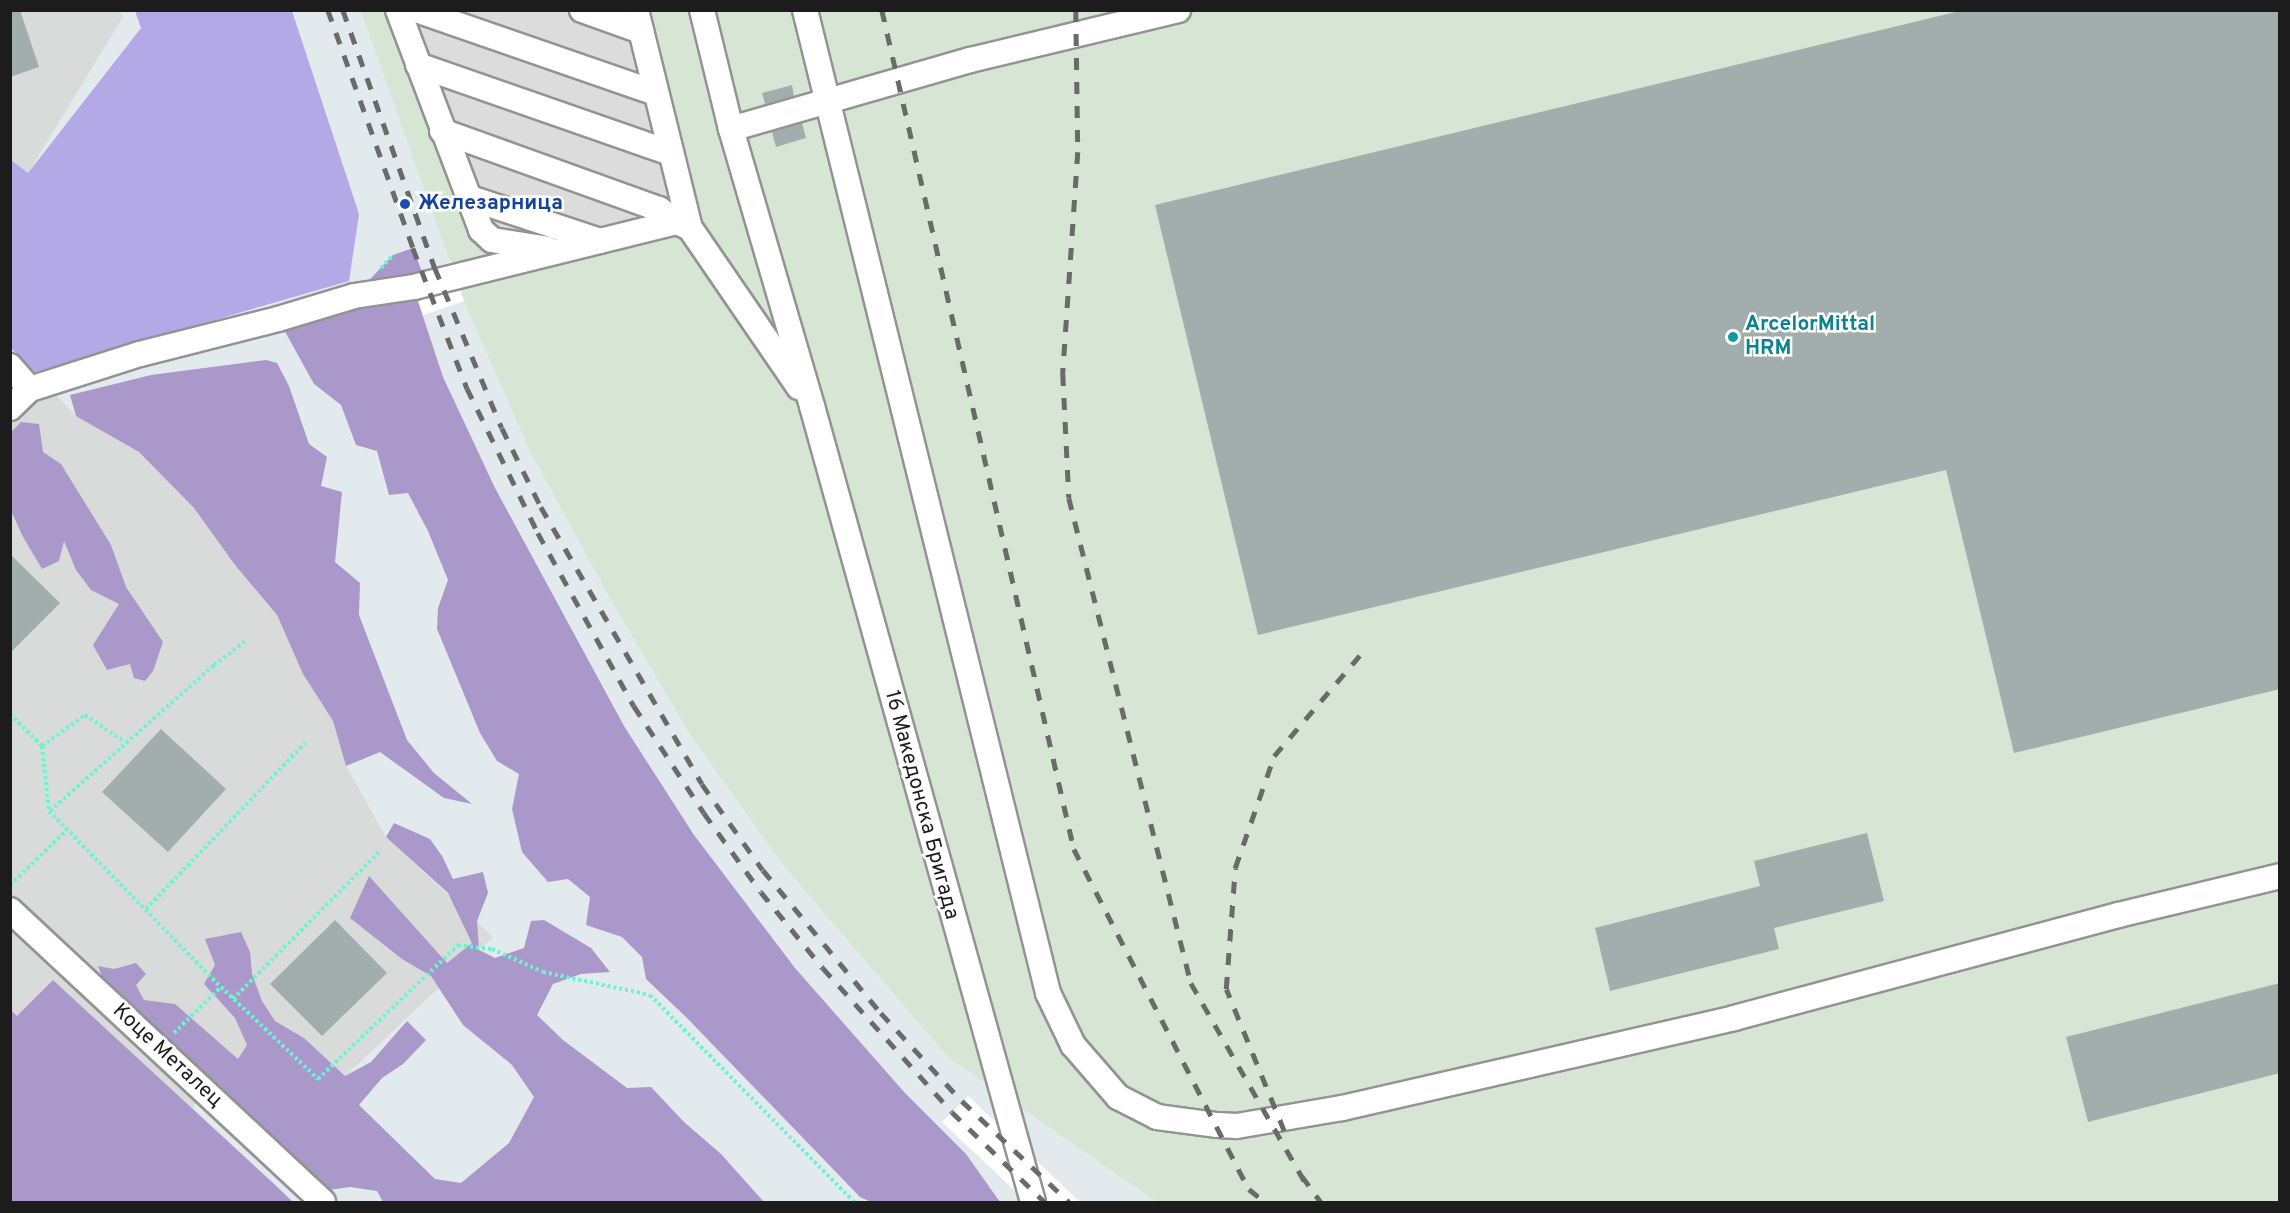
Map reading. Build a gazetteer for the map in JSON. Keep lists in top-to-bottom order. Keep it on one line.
{"streets":{"street":["16 Македонска Бригада","Коце Металец"]},"places":["Железарница","ArcelorMittal HRM"]}
